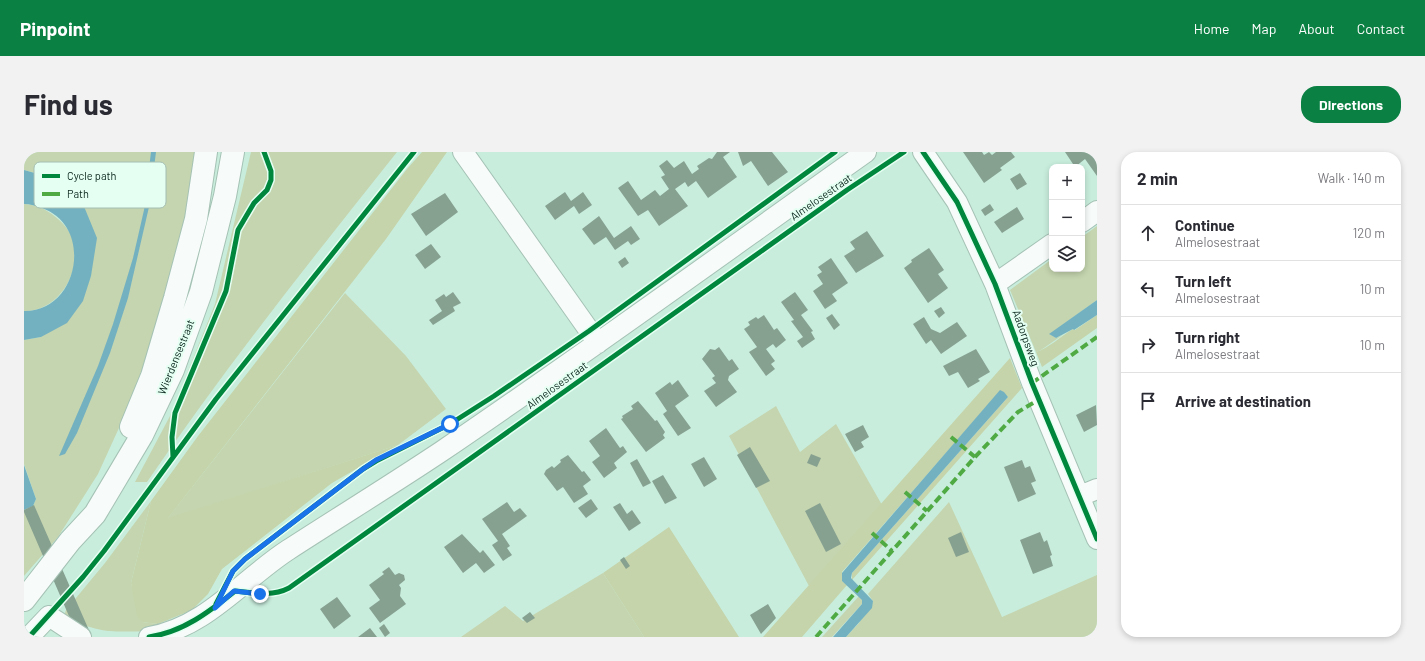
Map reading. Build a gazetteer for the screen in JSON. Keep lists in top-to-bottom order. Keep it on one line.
{"streets":{"main road":["Wierdensestraat"],"street":["Almelosestraat","Aadorpsweg"]},"legend":["Cycle path","Path"],"page":{"header":"Pinpoint","nav":["Home","Map","About","Contact"],"buttons":"Directions","title":"Find us","heading":["2 min","Walk · 140 m"],"map_buttons":["+","−"],"list":[["Continue","Almelosestraat","120 m"],["Turn left","Almelosestraat","10 m"],["Turn right","Almelosestraat","10 m"],"Arrive at destination"]}}
